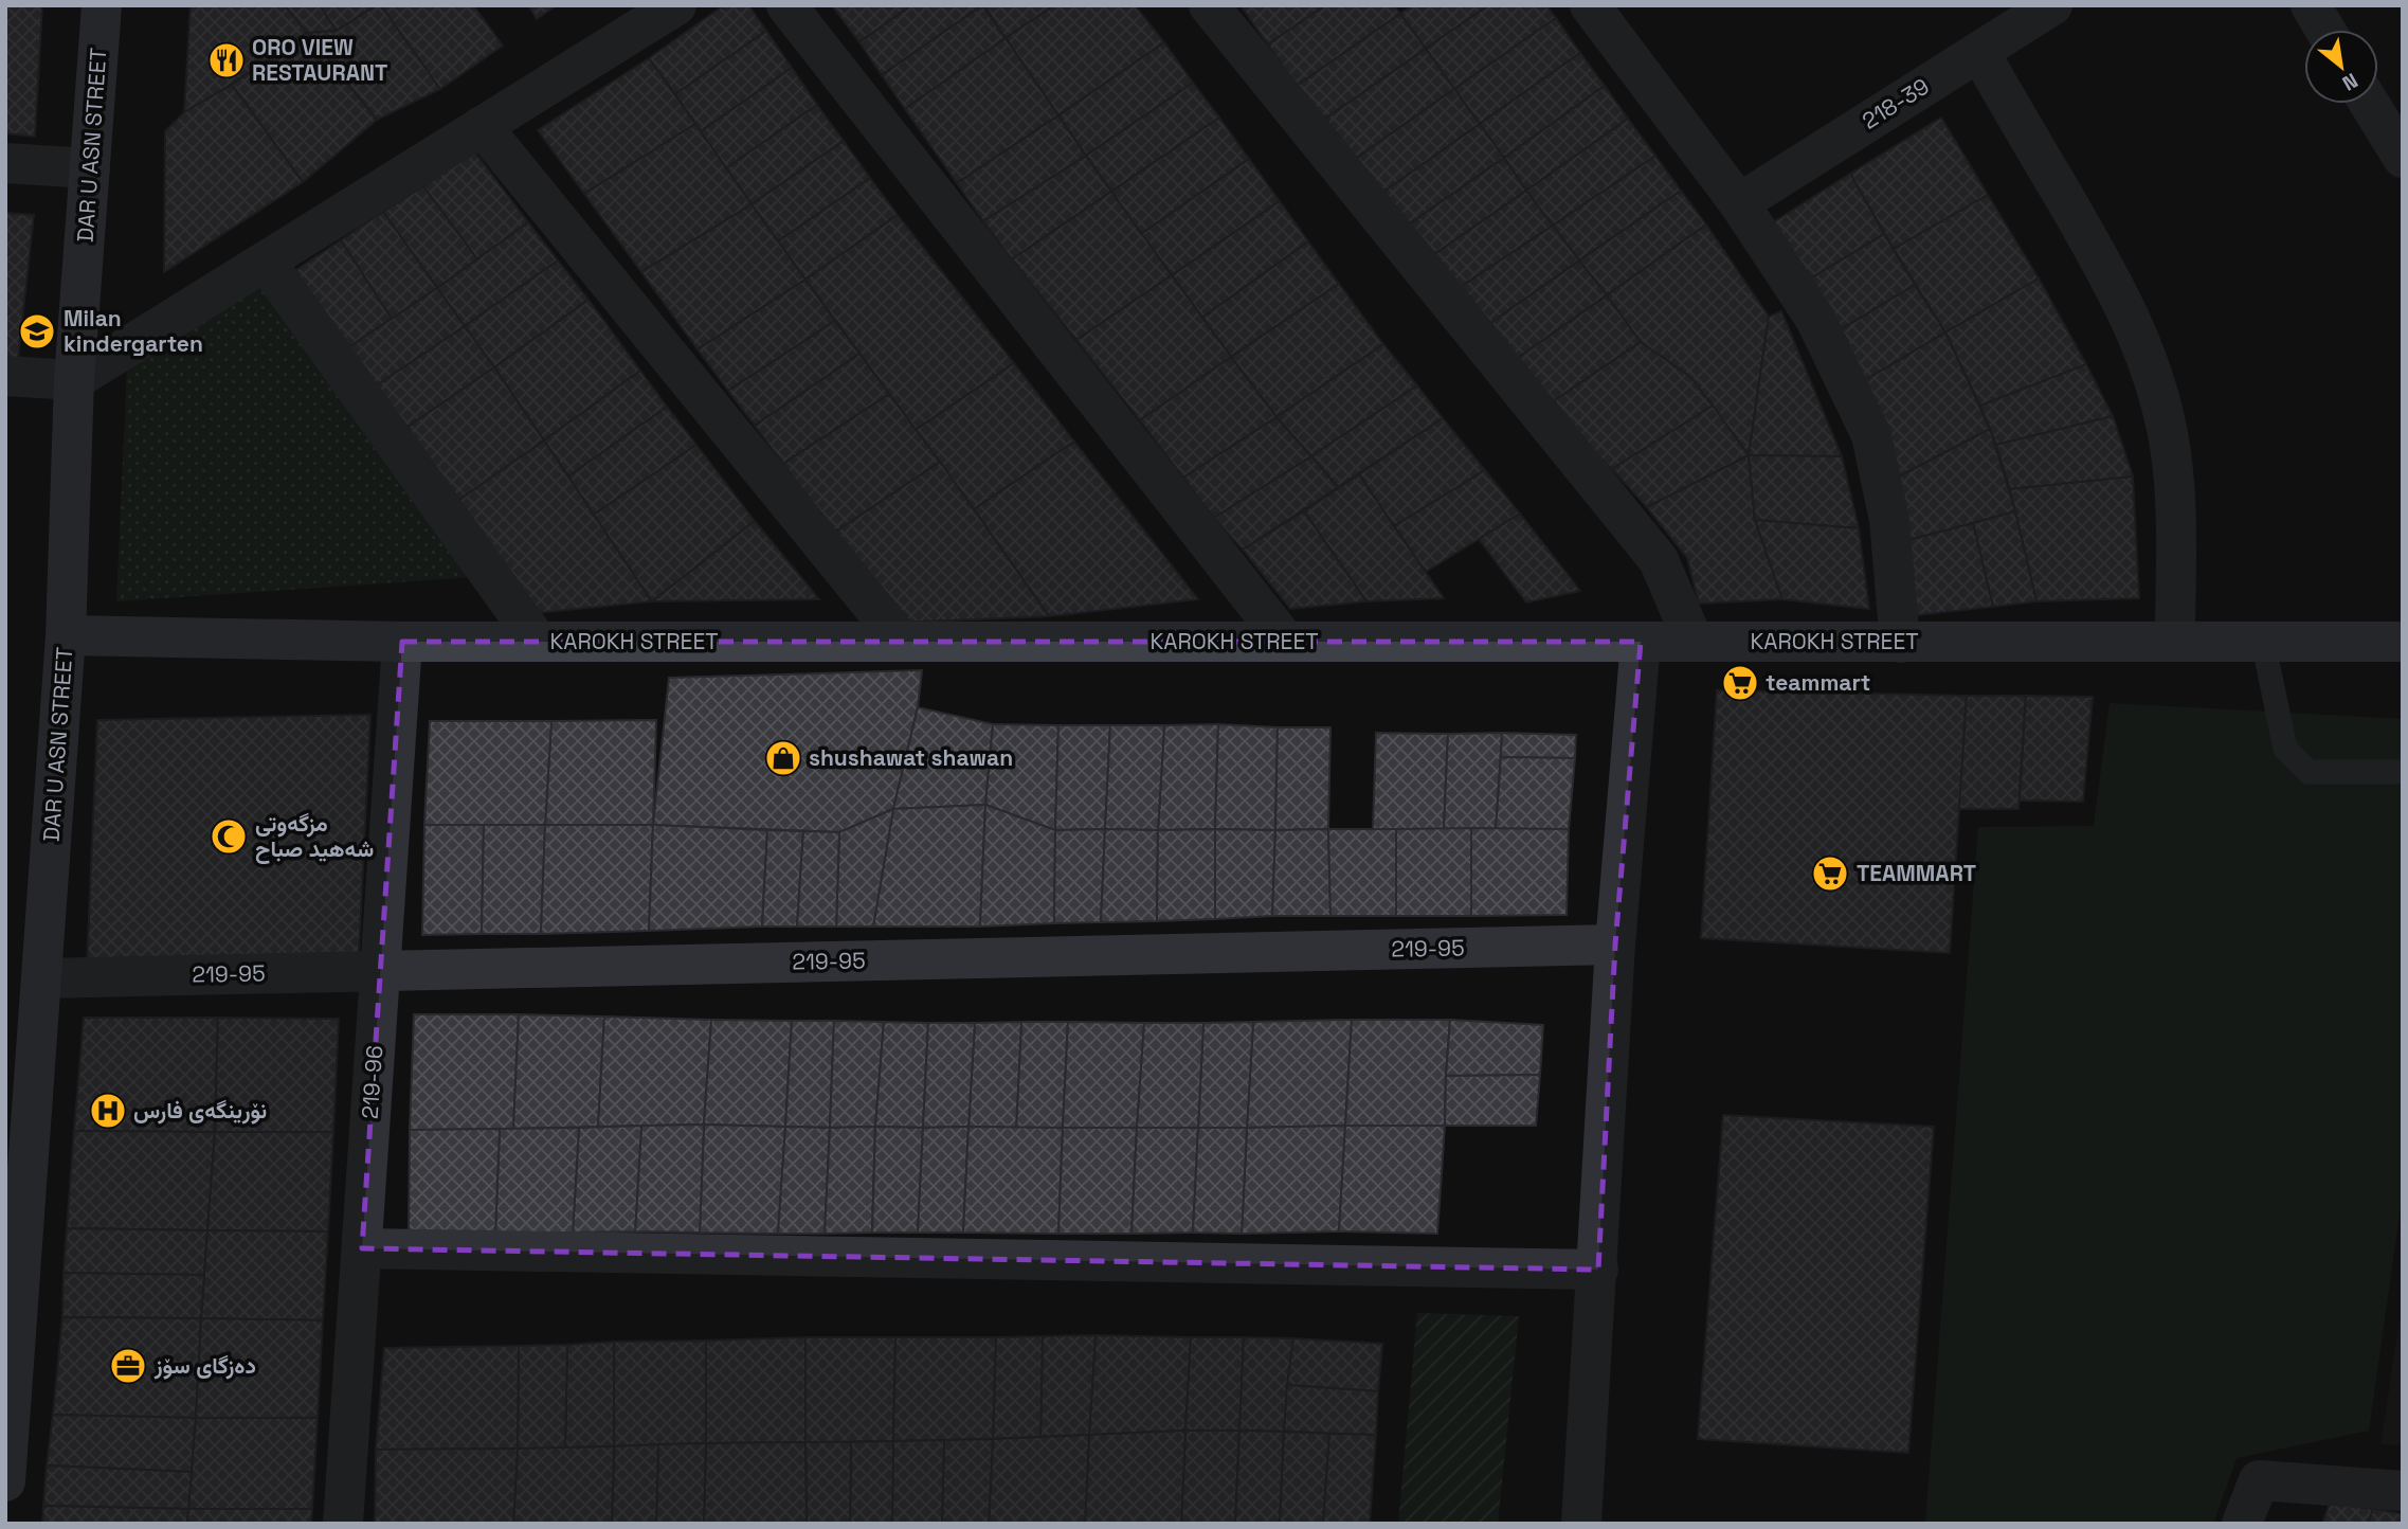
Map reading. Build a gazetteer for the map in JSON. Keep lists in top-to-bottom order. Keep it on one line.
{"streets":{"street":["218-39","DAR U ASN STREET","KAROKH STREET","219-95","219-96"]},"crossings":[["DAR U ASN STREET","KAROKH STREET"],["DAR U ASN STREET","219-95"],["KAROKH STREET","219-96"],["219-95","219-96"]],"places":{"restaurant":["ORO VIEW RESTAURANT"],"school or university":["Milan kindergarten"],"supermarket":["teammart","TEAMMART"],"shop":["shushawat shawan"],"mosque":["مزگه‌وتی شه‌هید صباح"],"hospital":["نۆرینگەی فارس"],"office":["دەزگای سۆز"]},"north":"bottom right"}
